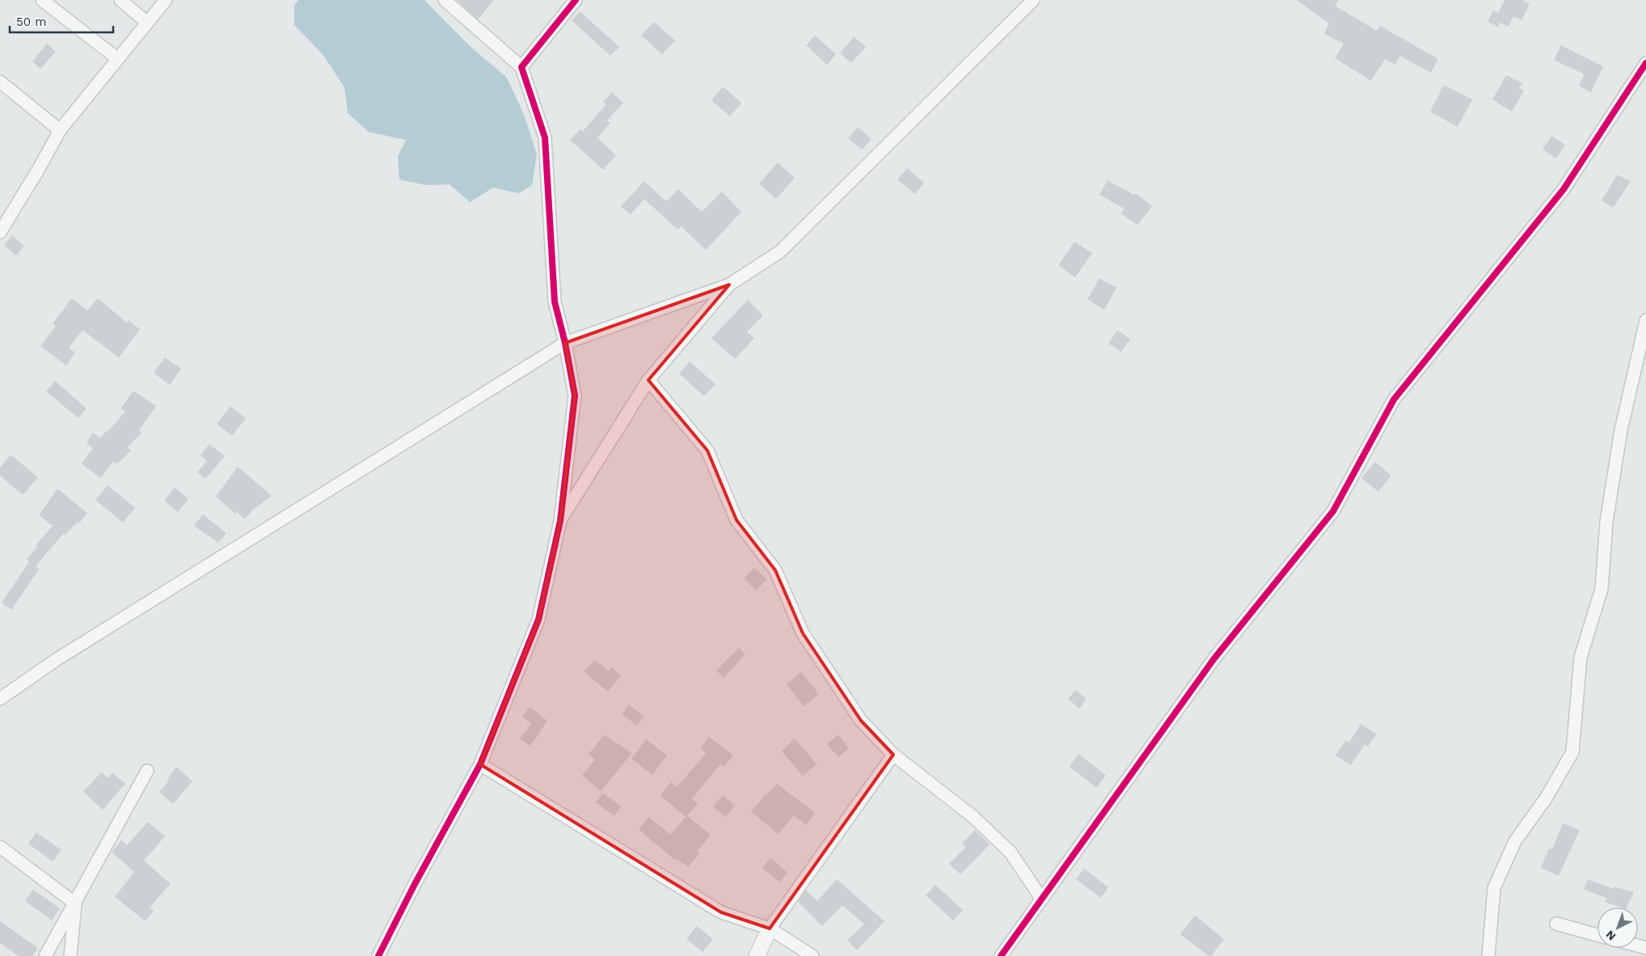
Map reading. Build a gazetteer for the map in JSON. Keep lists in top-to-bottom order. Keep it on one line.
{"scale_bar":"50 m","north":"bottom left"}
